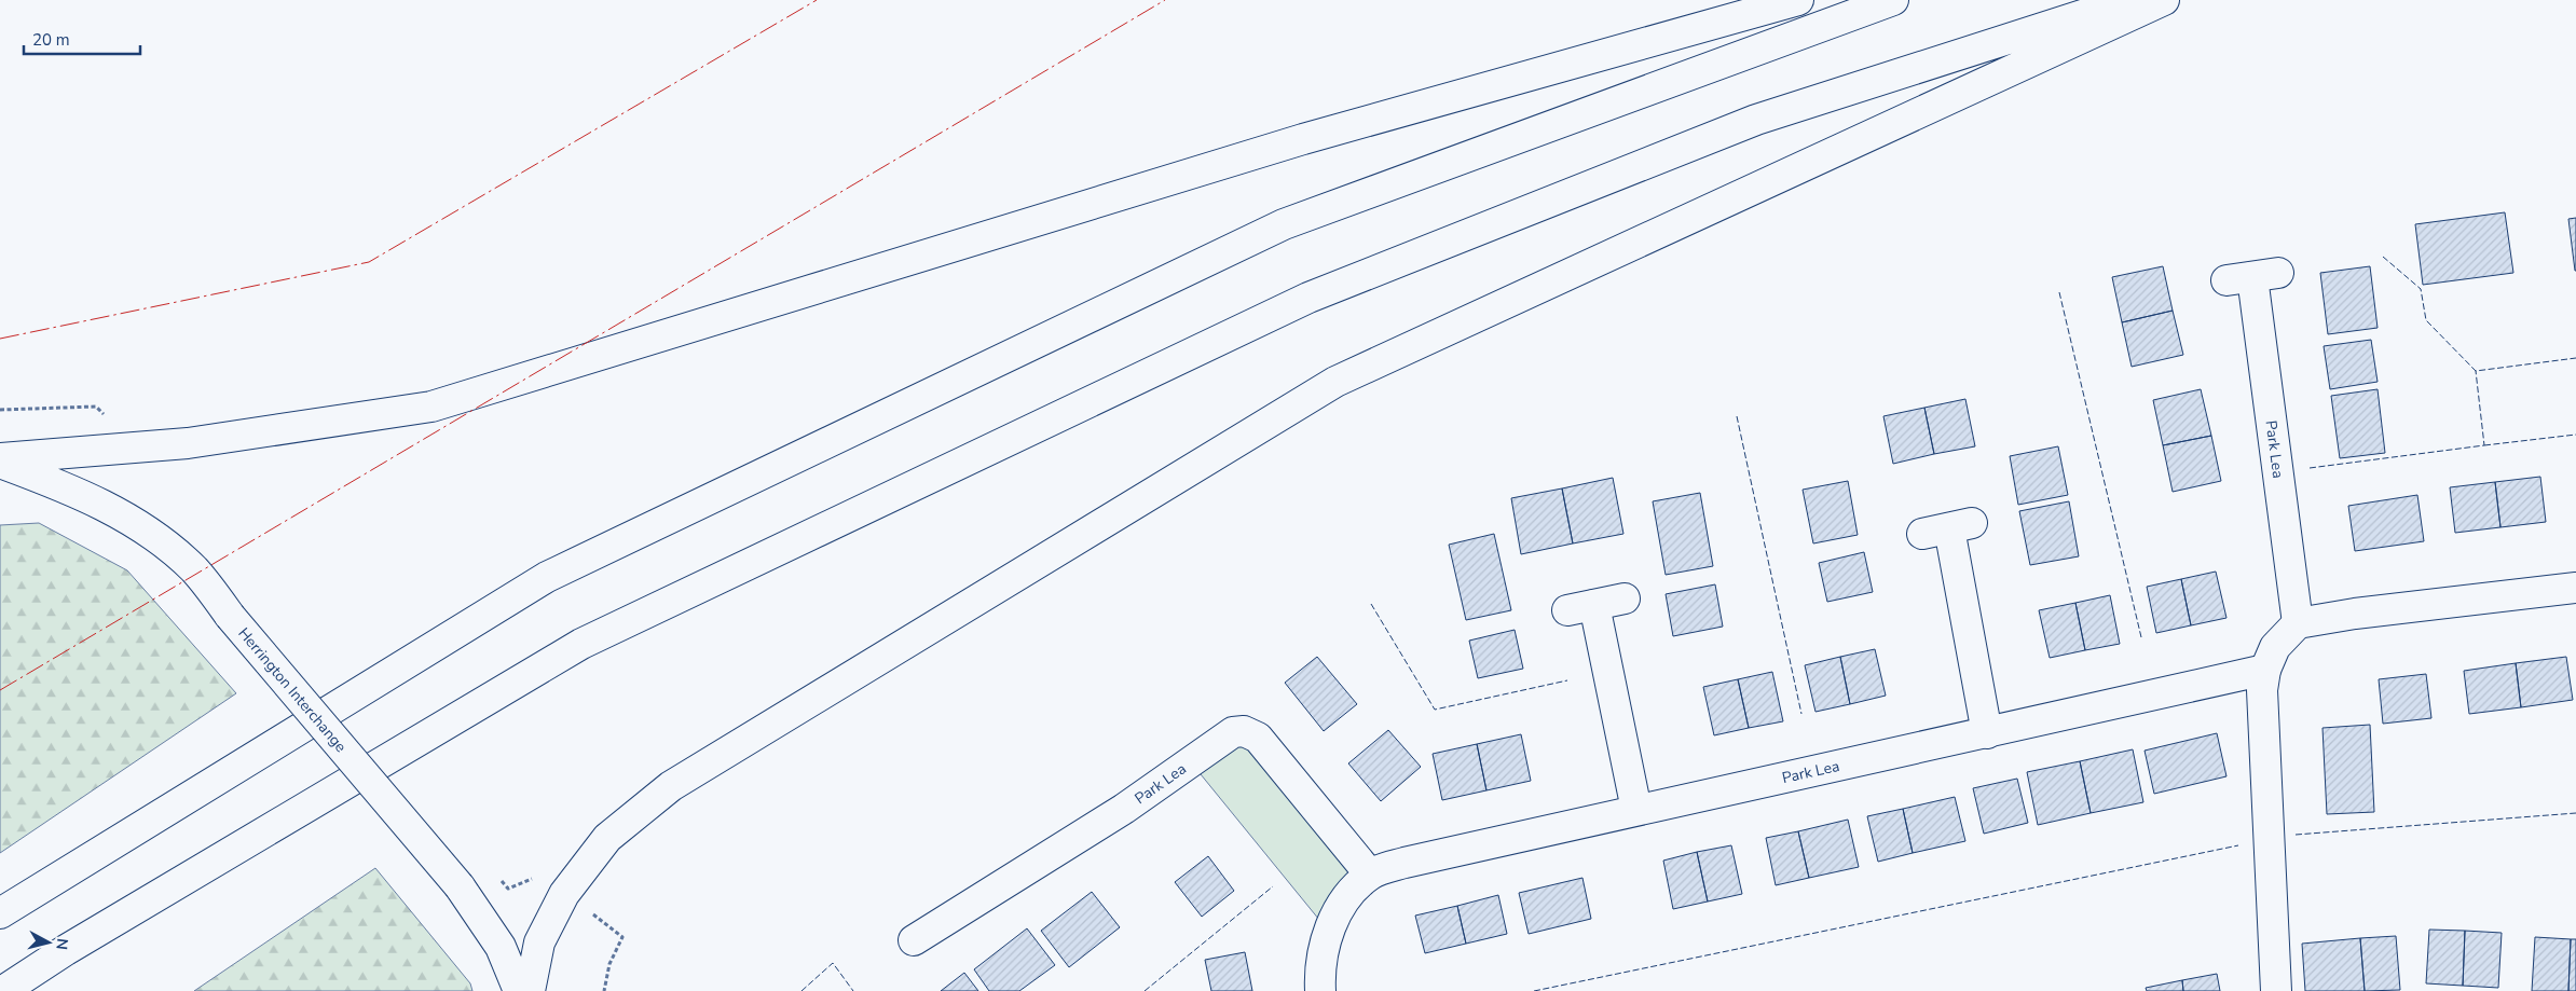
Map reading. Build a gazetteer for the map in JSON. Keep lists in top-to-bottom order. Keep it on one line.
{"streets":{"main road":["Park Lea","Herrington Interchange"]},"scale_bar":"20 m","north":"right"}
